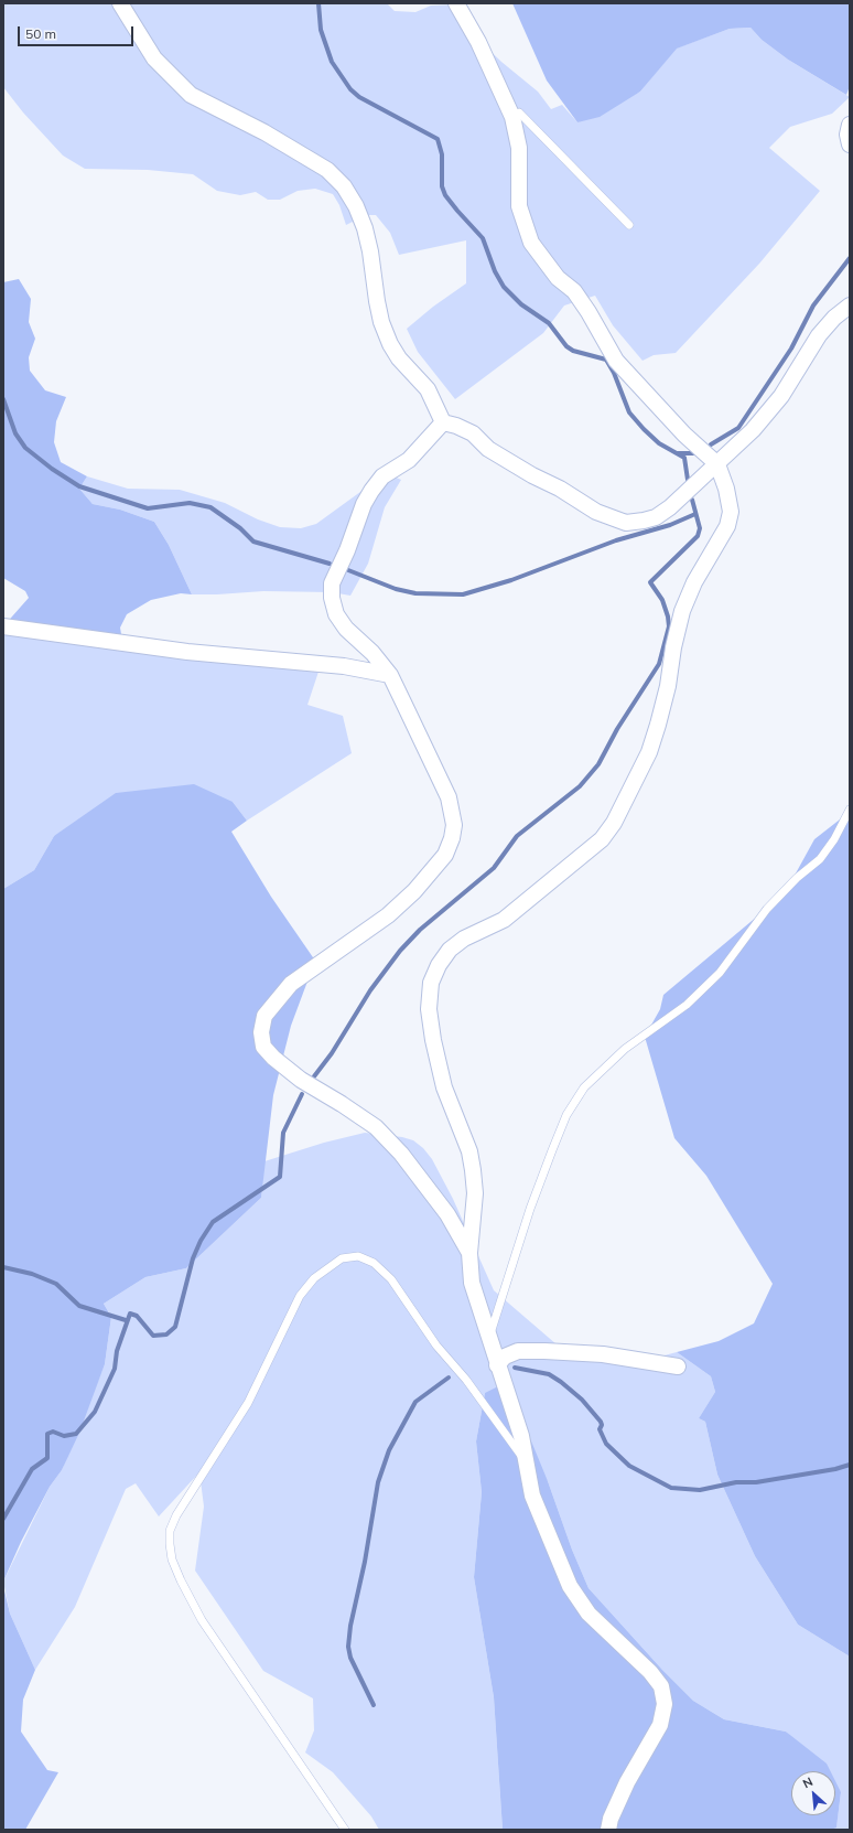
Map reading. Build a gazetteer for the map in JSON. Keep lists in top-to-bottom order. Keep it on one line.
{"scale_bar":"50 m","north":"top left"}
